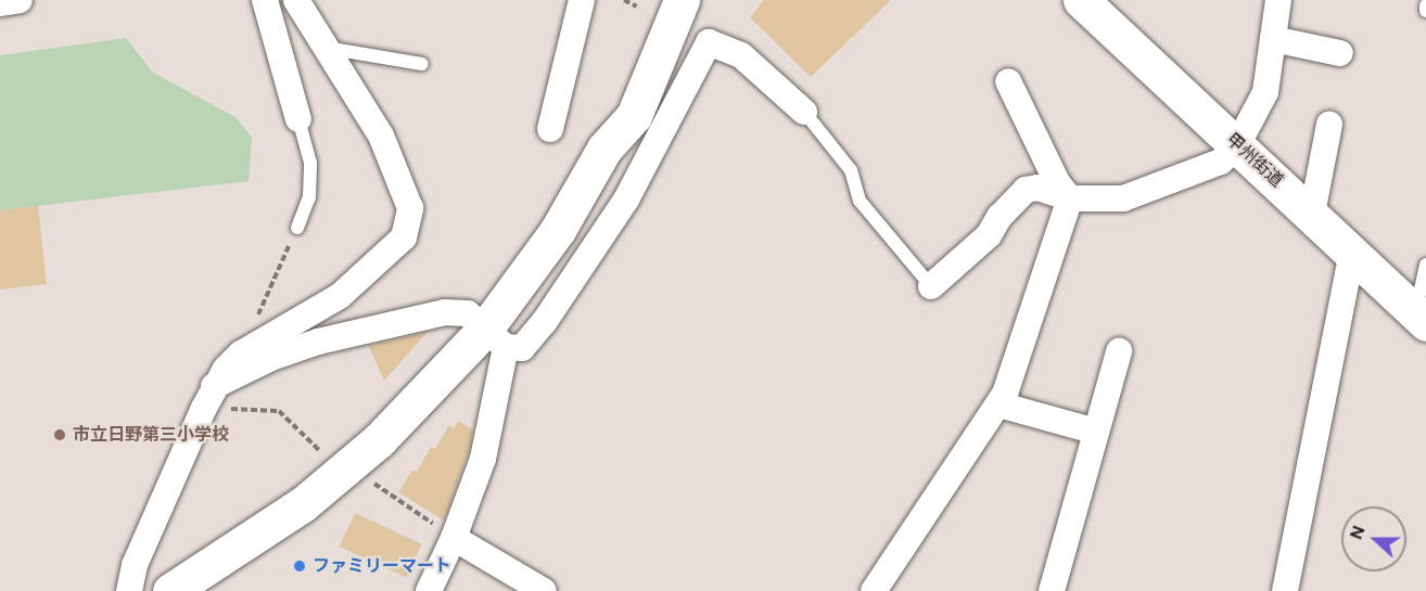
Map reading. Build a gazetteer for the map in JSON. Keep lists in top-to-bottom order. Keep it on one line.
{"streets":{"street":["甲州街道"]},"places":["市立日野第三小学校","ファミリーマート"],"north":"left"}
